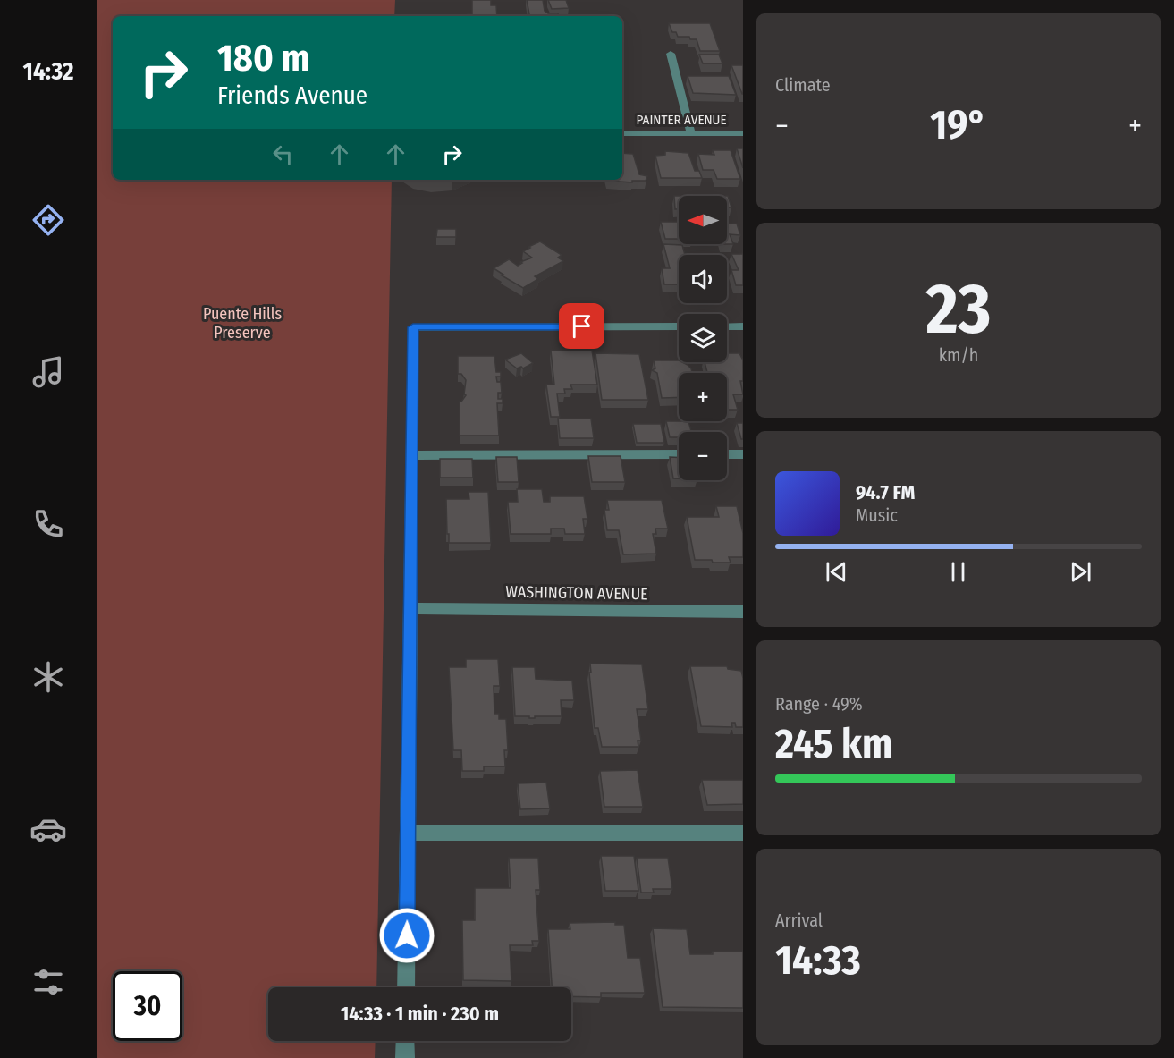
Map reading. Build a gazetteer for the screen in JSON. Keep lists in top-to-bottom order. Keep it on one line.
{"streets":{"street":["PAINTER AVENUE","WASHINGTON AVENUE"]},"parks":["Puente Hills Preserve"],"north":"left","page":{"tabs":"14:32","tile":["Climate",["23","km/h"],["Range · 49%","245 km"],["Arrival","14:33"]],"turn":["180 m","Friends Avenue"],"heat":["−","19°","+"],"map_buttons":["+","−"],"song":["94.7 FM","Music"],"limit":"30","trip":"14:33 · 1 min · 230 m"}}
